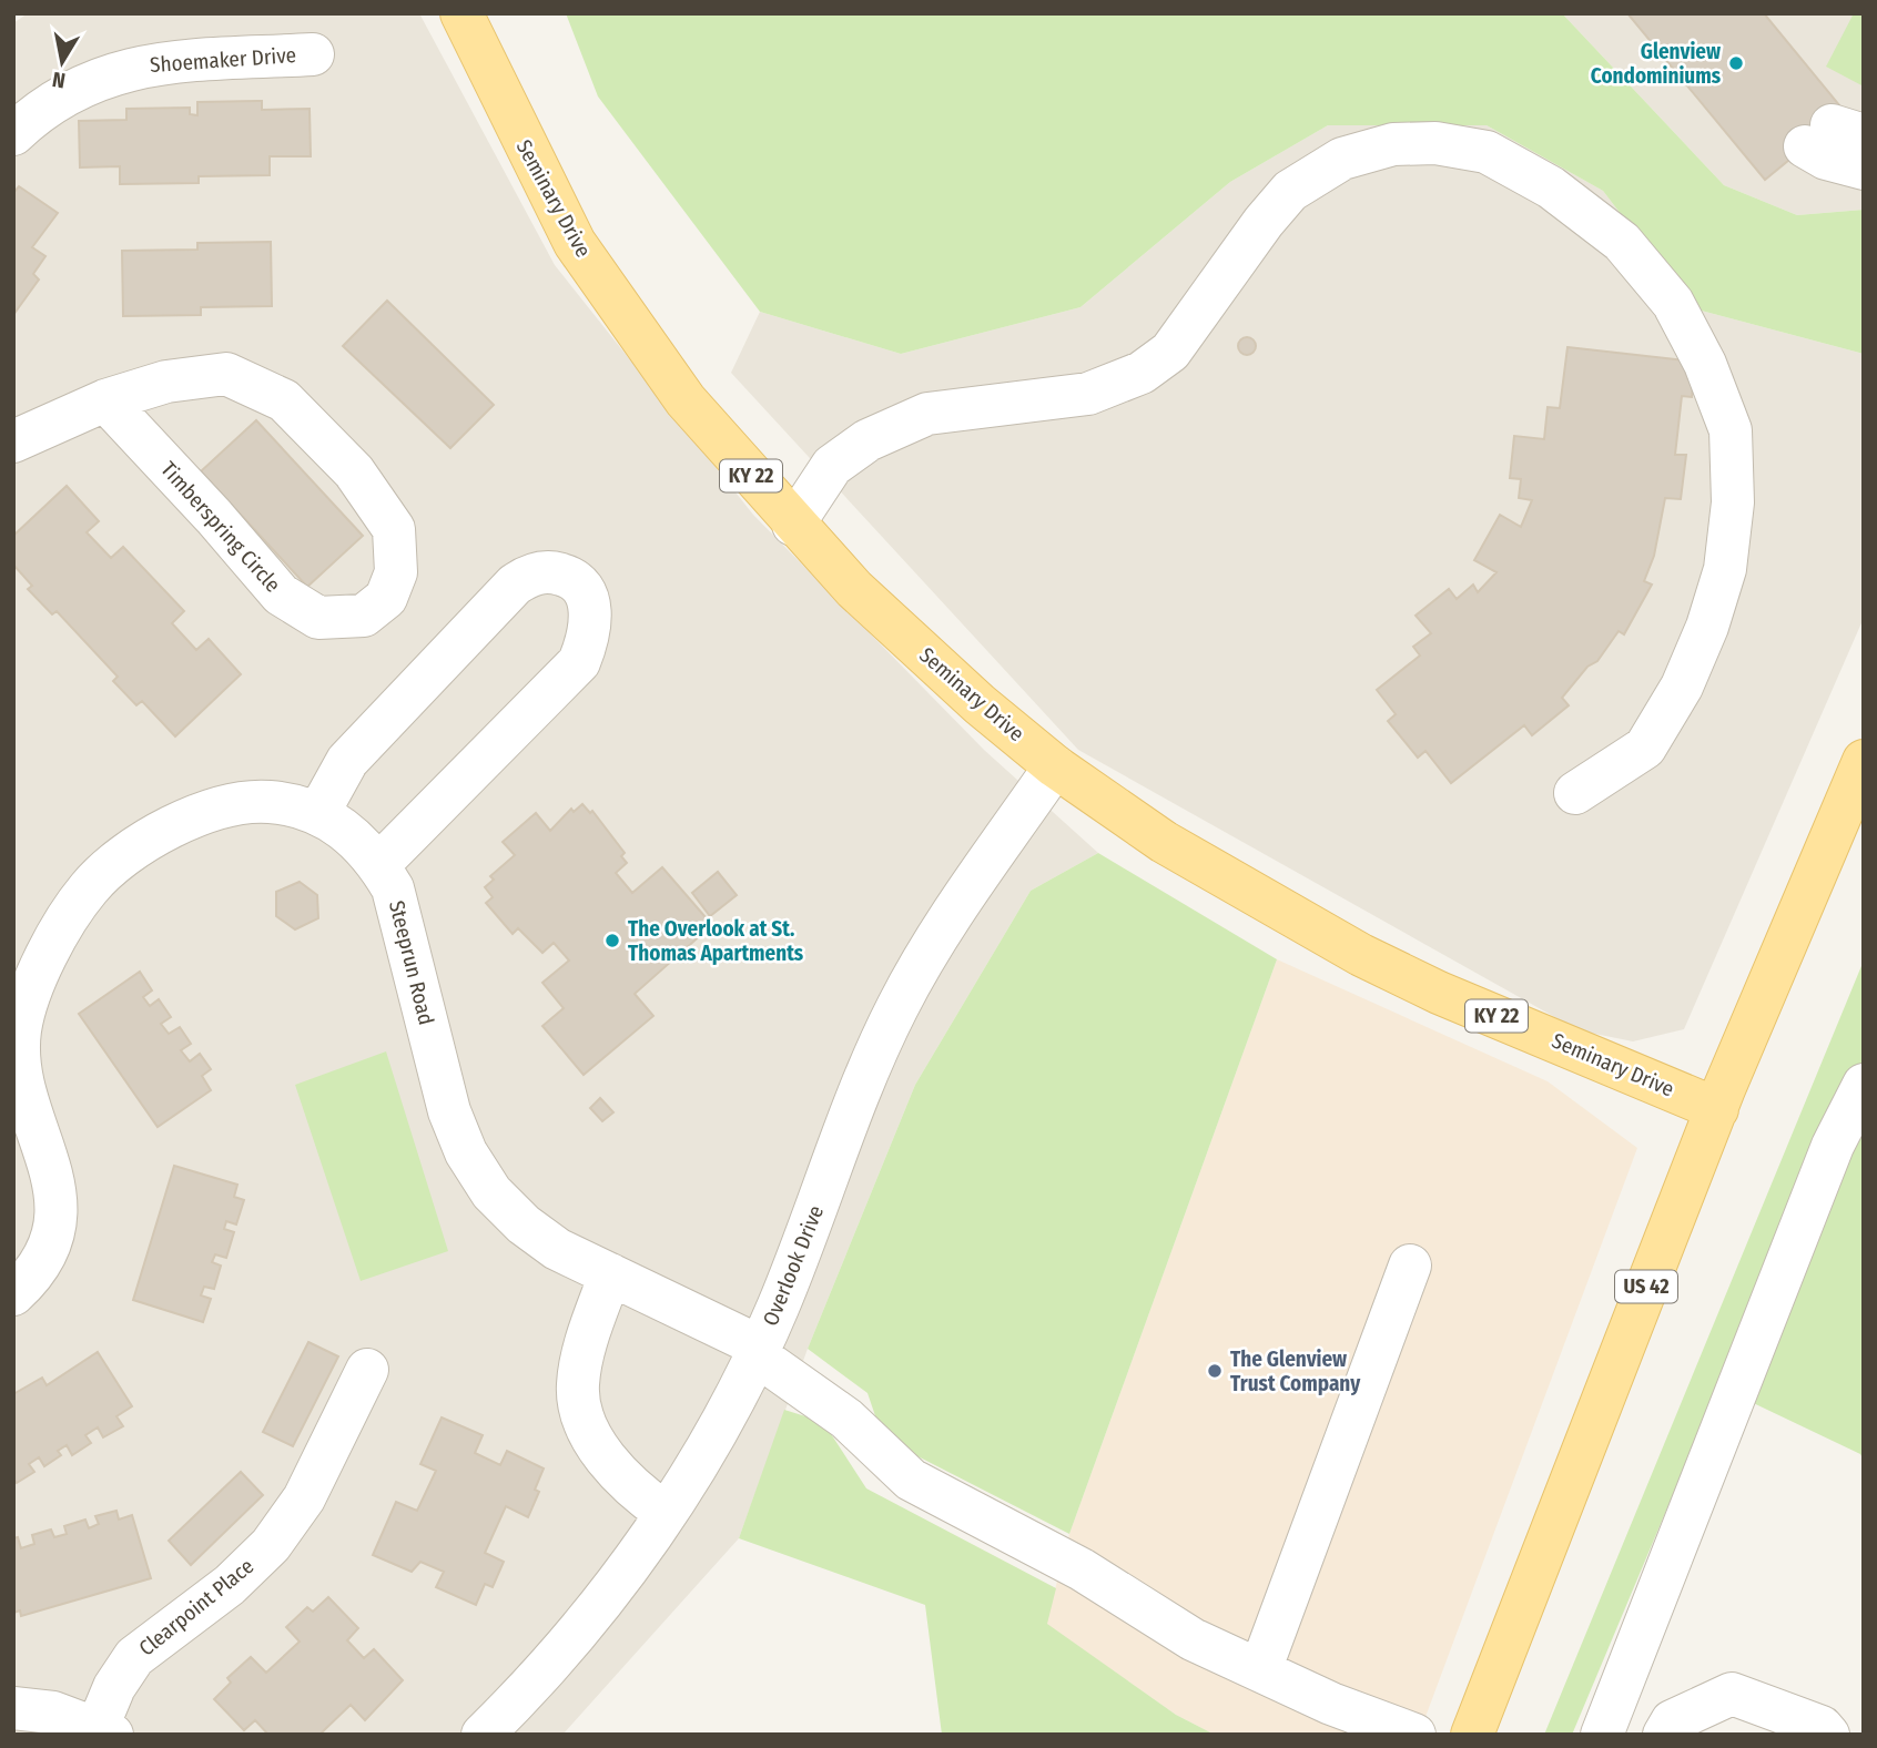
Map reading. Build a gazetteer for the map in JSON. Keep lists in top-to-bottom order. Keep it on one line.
{"streets":{"main road":["Seminary Drive","KY 22","US 42"],"street":["Shoemaker Drive","Timberspring Circle","Steeprun Road","Overlook Drive","Clearpoint Place"]},"crossings":[["Seminary Drive","Overlook Drive"],["Seminary Drive","US 42"],["Steeprun Road","Overlook Drive"]],"places":["Glenview Condominiums","The Overlook at St. Thomas Apartments","The Glenview Trust Company"],"north":"bottom"}
